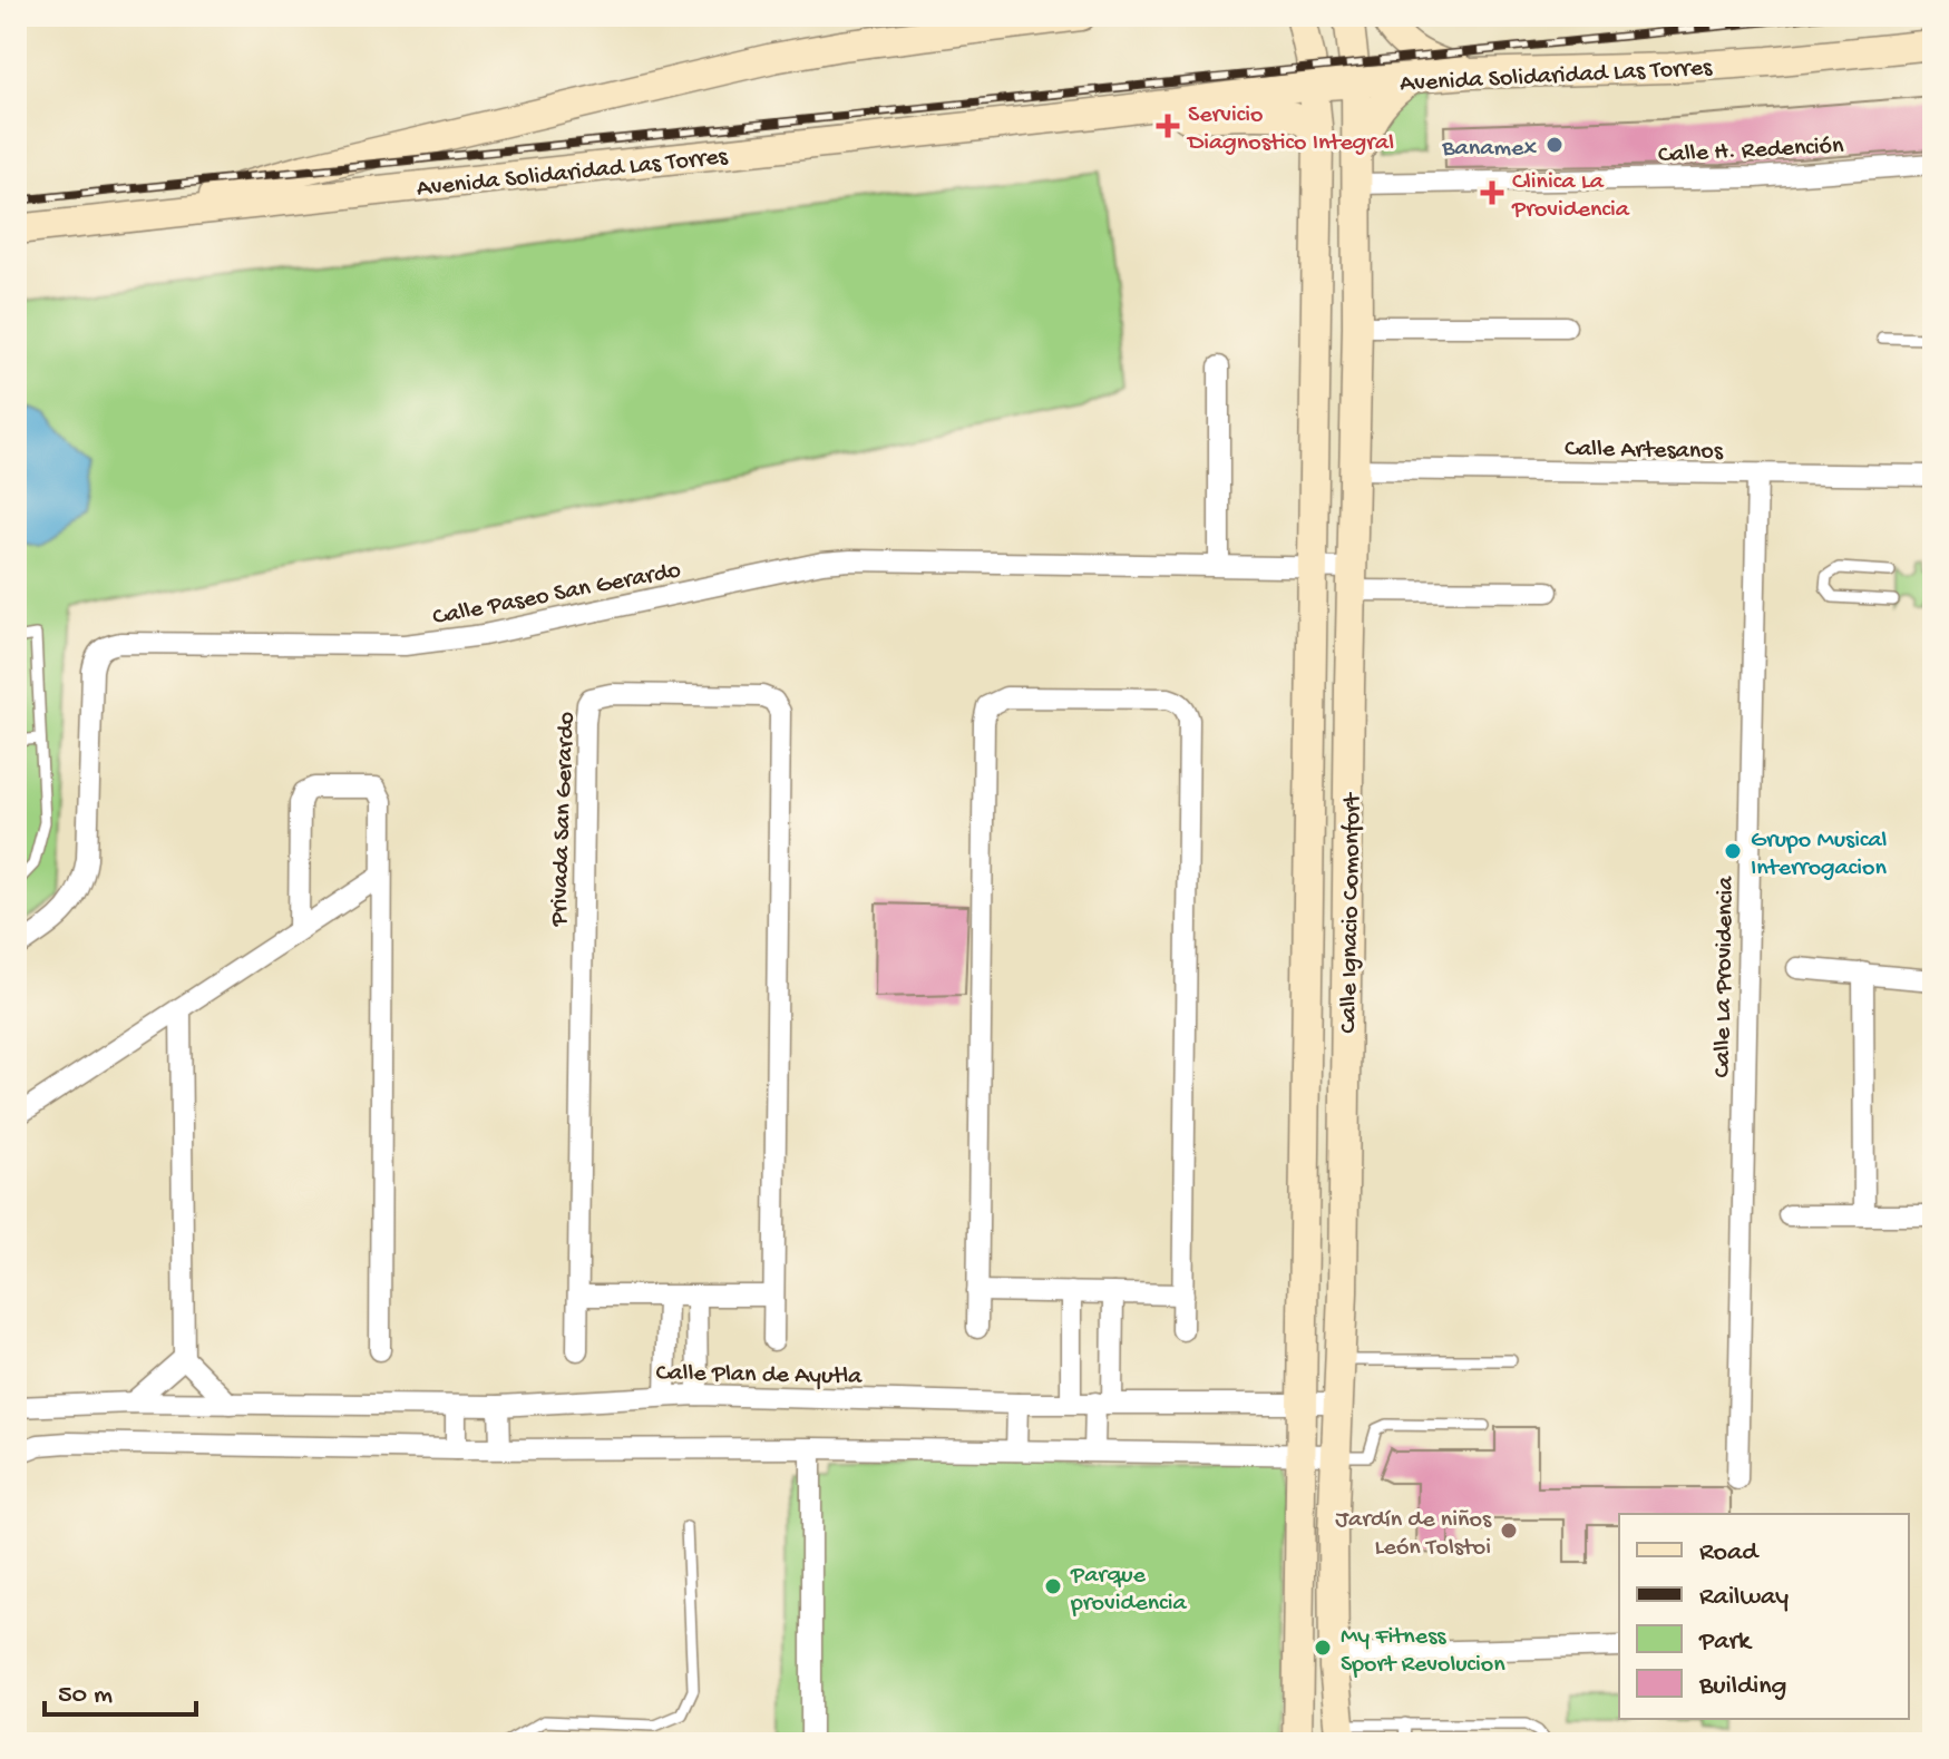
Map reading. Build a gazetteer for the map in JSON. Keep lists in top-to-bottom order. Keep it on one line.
{"streets":{"main road":["Avenida Solidaridad Las Torres","Calle Ignacio Comonfort"],"street":["Calle H. Redención","Calle Artesanos","Calle Paseo San Gerardo","Privada San Gerardo","Calle La Providencia","Calle Plan de Ayutla"]},"crossings":[["Avenida Solidaridad Las Torres","Calle Ignacio Comonfort"],["Calle H. Redención","Calle Ignacio Comonfort"],["Calle Artesanos","Calle Ignacio Comonfort"],["Calle Artesanos","Calle La Providencia"],["Calle Paseo San Gerardo","Calle Ignacio Comonfort"],["Calle Ignacio Comonfort","Calle Plan de Ayutla"]],"places":{"health":["Servicio Diagnostico Integral","Clinica La Providencia"],"other":["Banamex","Grupo Musical Interrogacion","Jardín de niños León Tolstoi","Parque providencia","My Fitness Sport Revolucion"]},"legend":["Road","Railway","Park","Building"],"scale_bar":"50 m"}
